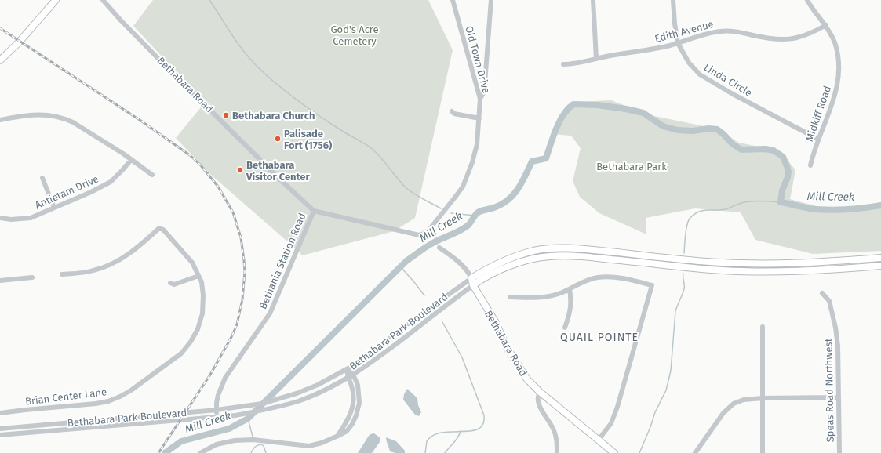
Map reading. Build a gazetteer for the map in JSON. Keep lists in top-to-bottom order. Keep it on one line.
{"streets":{"main road":["Bethabara Road","Bethabara Park Boulevard"],"street":["Edith Avenue","Old Town Drive","Linda Circle","Midkiff Road","Antietam Drive","Bethania Station Road","Speas Road Northwest","Brian Center Lane"]},"crossings":[["Edith Avenue","Linda Circle"],["Edith Avenue","Midkiff Road"],["Old Town Drive","Bethabara Road"],["Linda Circle","Midkiff Road"],["Bethabara Road","Bethania Station Road"],["Bethabara Road","Bethabara Park Boulevard"],["Bethania Station Road","Bethabara Park Boulevard"]],"districts":["QUAIL POINTE"],"water":["Mill Creek"],"parks":["God's Acre Cemetery","Bethabara Park"],"places":["Bethabara Church","Palisade Fort (1756)","Bethabara Visitor Center"]}
